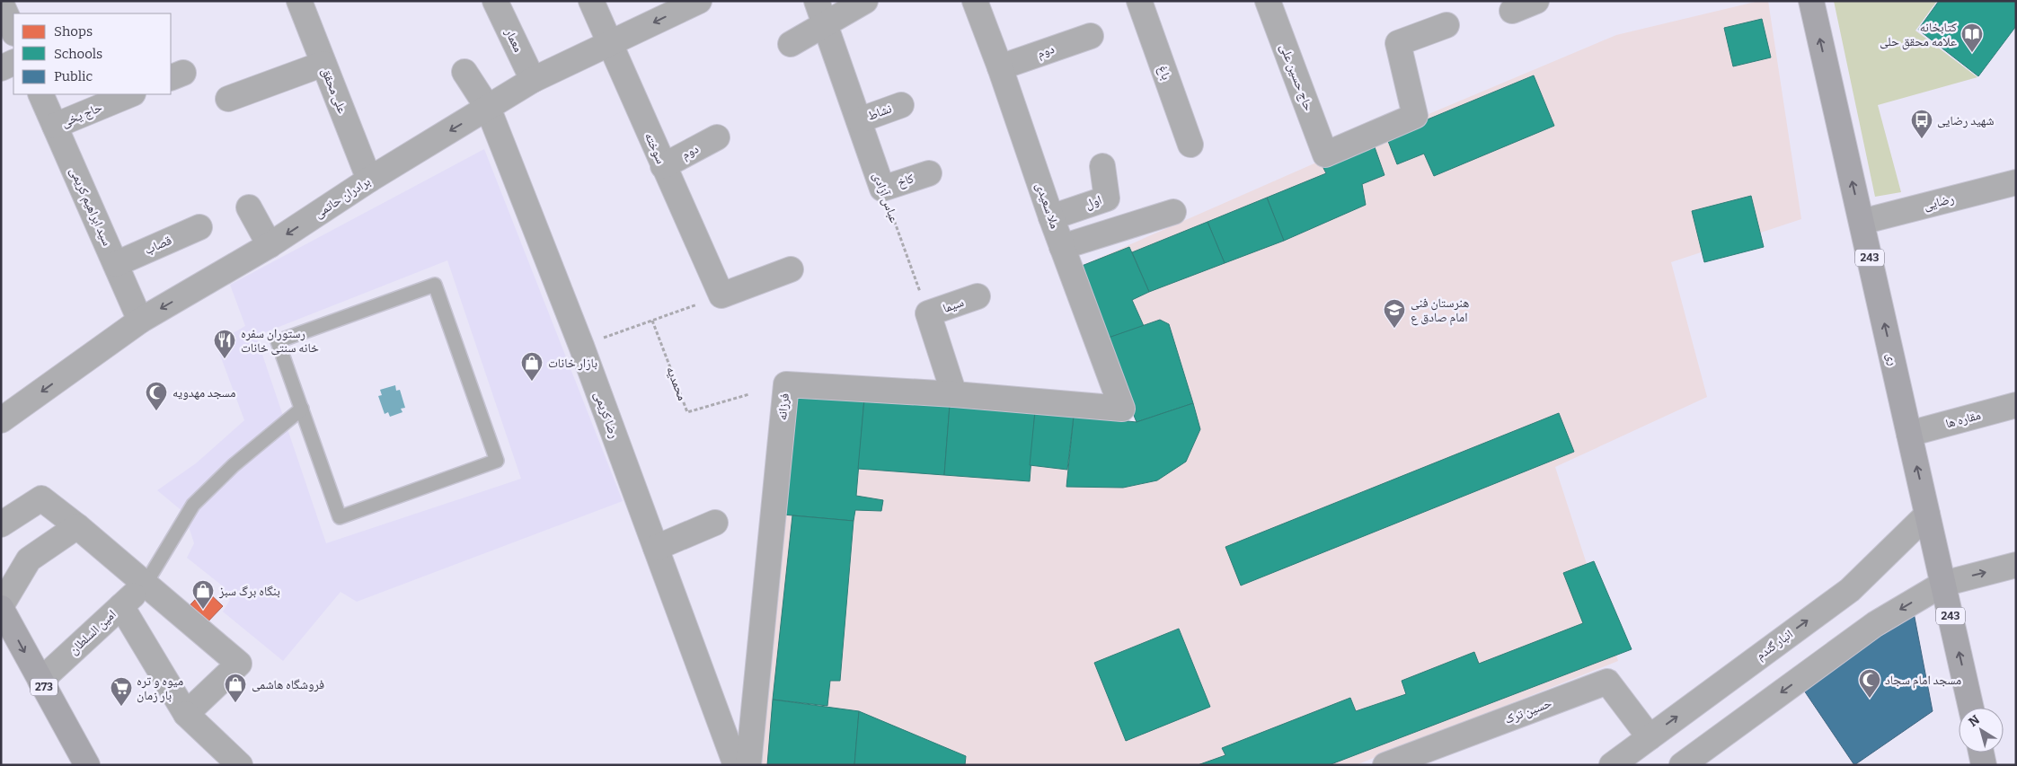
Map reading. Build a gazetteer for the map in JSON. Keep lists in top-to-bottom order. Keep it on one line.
{"streets":{"main road":["243","ری","273"],"street":["معمار","دوم","باغ","حاج حسین علی","علی محقق","نشاط","حاج یخی","سوخته","کاخ","برادران حاتمی","عباس آزادی","اول","رضایی","ملا سعیدی","سید ابراهیم کریمی","قصاب","سیما","فرزانه","رضا کریمی","مقاره ها","امین السلطان","انبار گندم","حسین ترک"],"path":["محمدیه"]},"crossings":[["معمار","برادران حاتمی"],["دوم","سوخته"],["دوم","ملا سعیدی"],["علی محقق","برادران حاتمی"],["نشاط","عباس آزادی"],["حاج یخی","سید ابراهیم کریمی"],["سوخته","برادران حاتمی"],["کاخ","عباس آزادی"],["برادران حاتمی","سید ابراهیم کریمی"],["برادران حاتمی","رضا کریمی"],["عباس آزادی","سیما"],["اول","ملا سعیدی"],["رضایی","ری"],["ملا سعیدی","فرزانه"],["سید ابراهیم کریمی","قصاب"],["ری","مقاره ها"],["ری","انبار گندم"],["امین السلطان","273"],["انبار گندم","حسین ترک"]],"one_way":["برادران حاتمی","ری"],"places":{"library":["کتابخانه علامه محقق حلی"],"bus stop":["شهید رضایی"],"school or university":["هنرستان فنی امام صادق ع"],"restaurant":["رستوران سفره خانه سنتی خانات"],"shop":["بازار خانات","بنگاه برگ سبز","فروشگاه هاشمی"],"mosque":["مسجد مهدویه","مسجد امام سجاد"],"supermarket":["میوه و تره بار زمان"]},"legend":["Shops","Schools","Public"],"north":"top left"}
